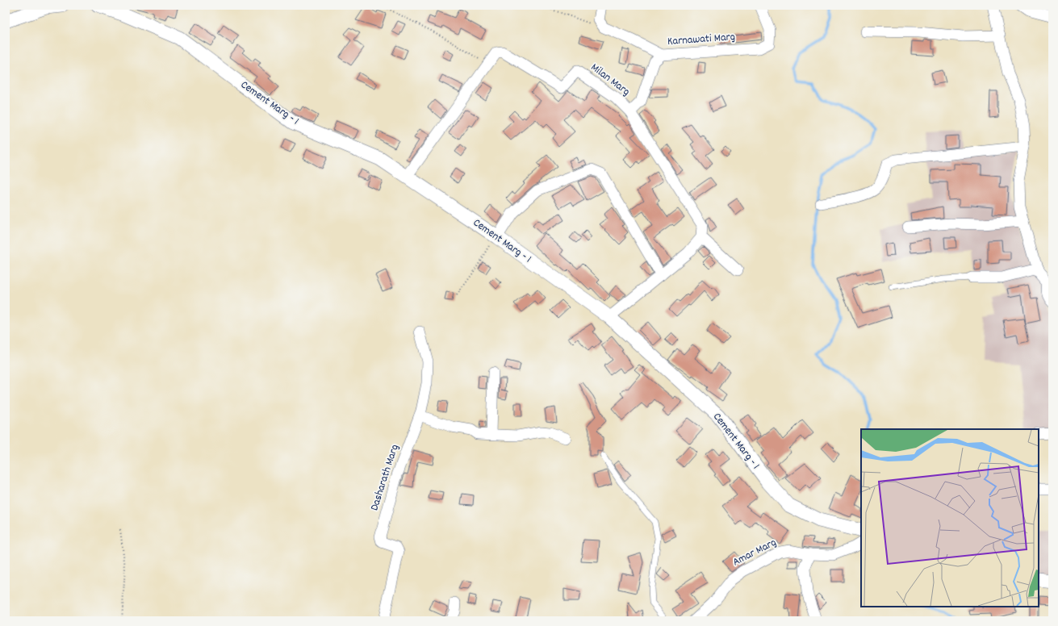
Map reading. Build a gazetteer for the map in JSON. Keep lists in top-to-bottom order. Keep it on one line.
{"streets":{"street":["Karnawati Marg","Milan Marg","Cement Marg - 1","Dasharath Marg","Amar Marg"]},"crossings":[["Milan Marg","Cement Marg - 1"]]}
